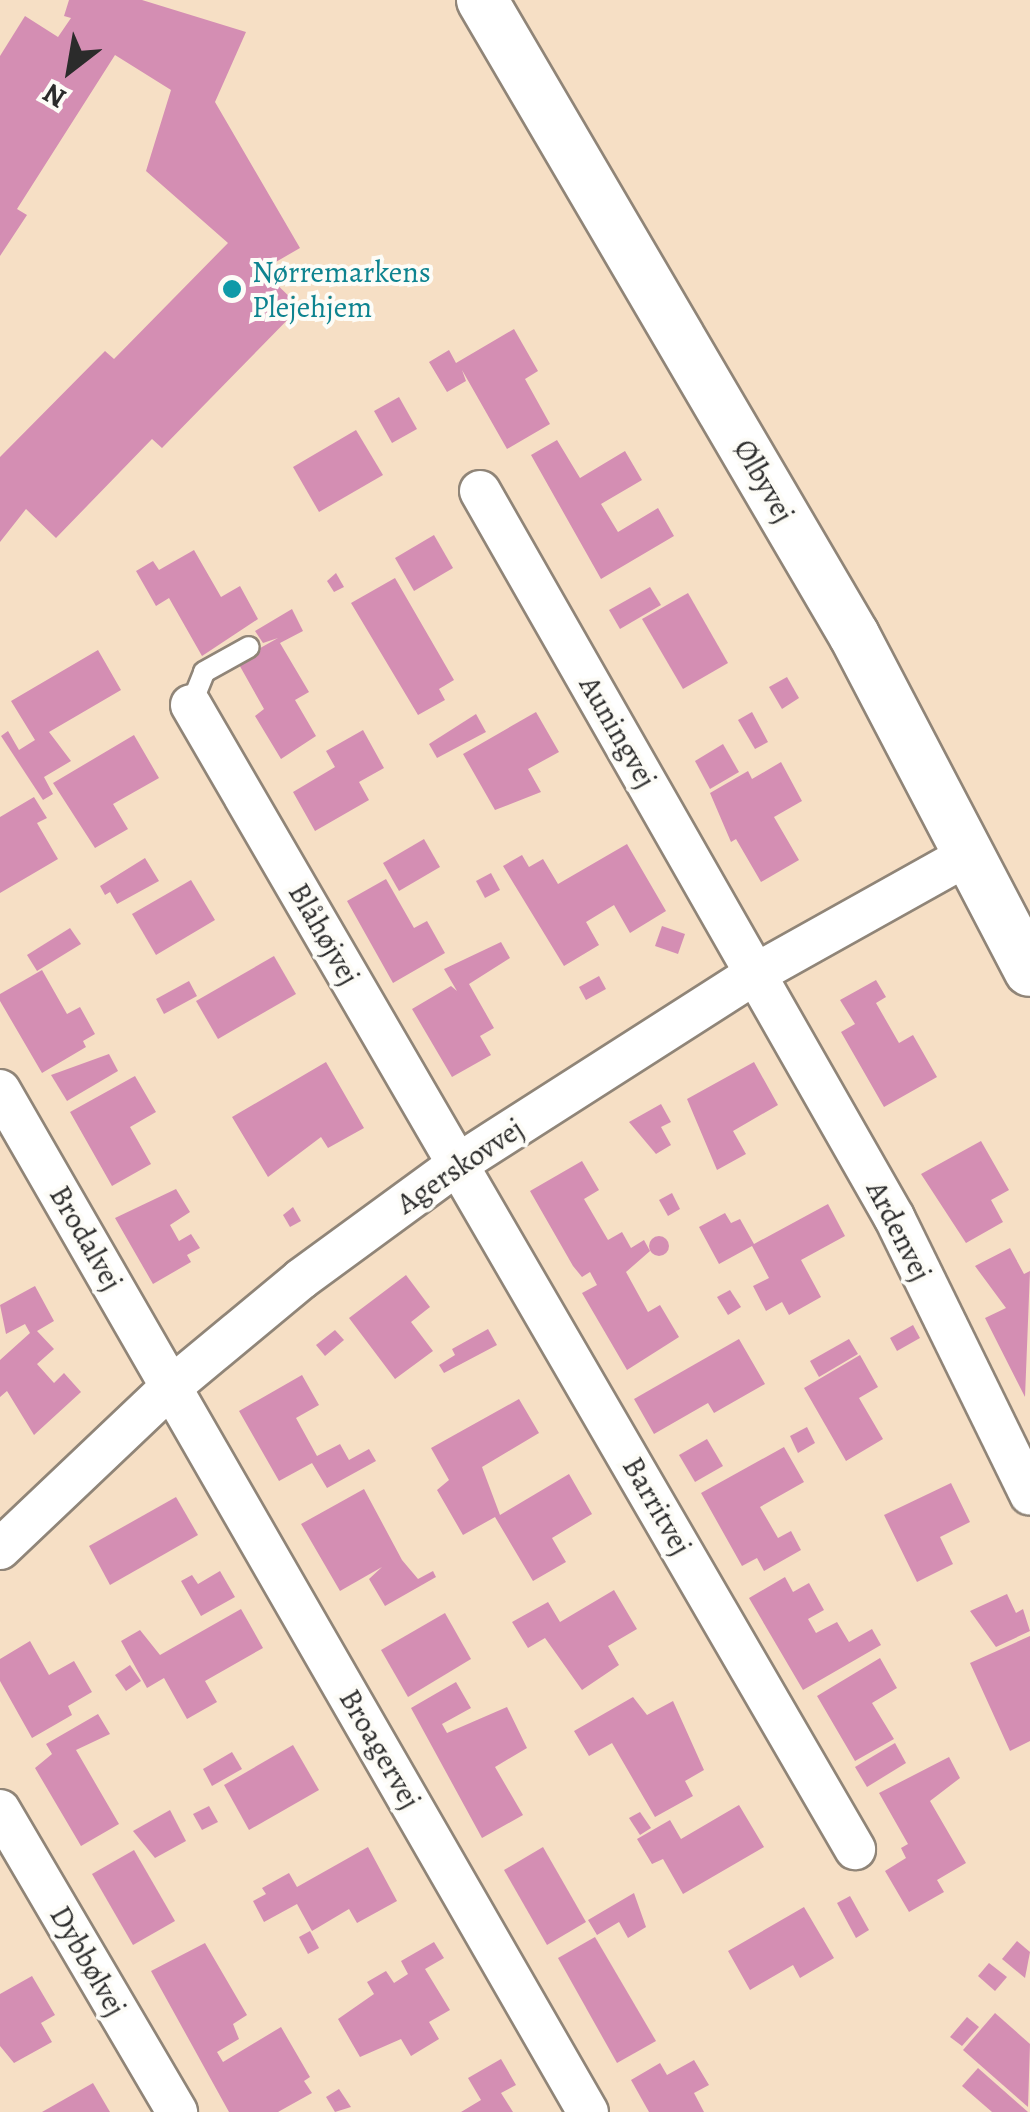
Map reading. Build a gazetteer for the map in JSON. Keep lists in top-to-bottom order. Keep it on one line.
{"streets":{"street":["Ølbyvej","Auningvej","Blåhøjvej","Agerskovvej","Ardenvej","Brodalvej","Barritvej","Broagervej","Dybbølvej"]},"crossings":[["Ølbyvej","Agerskovvej"],["Auningvej","Agerskovvej"],["Auningvej","Ardenvej"],["Blåhøjvej","Agerskovvej"],["Blåhøjvej","Barritvej"],["Agerskovvej","Ardenvej"],["Agerskovvej","Brodalvej"],["Agerskovvej","Barritvej"],["Agerskovvej","Broagervej"],["Brodalvej","Broagervej"]],"places":["Nørremarkens Plejehjem"],"north":"bottom left"}
